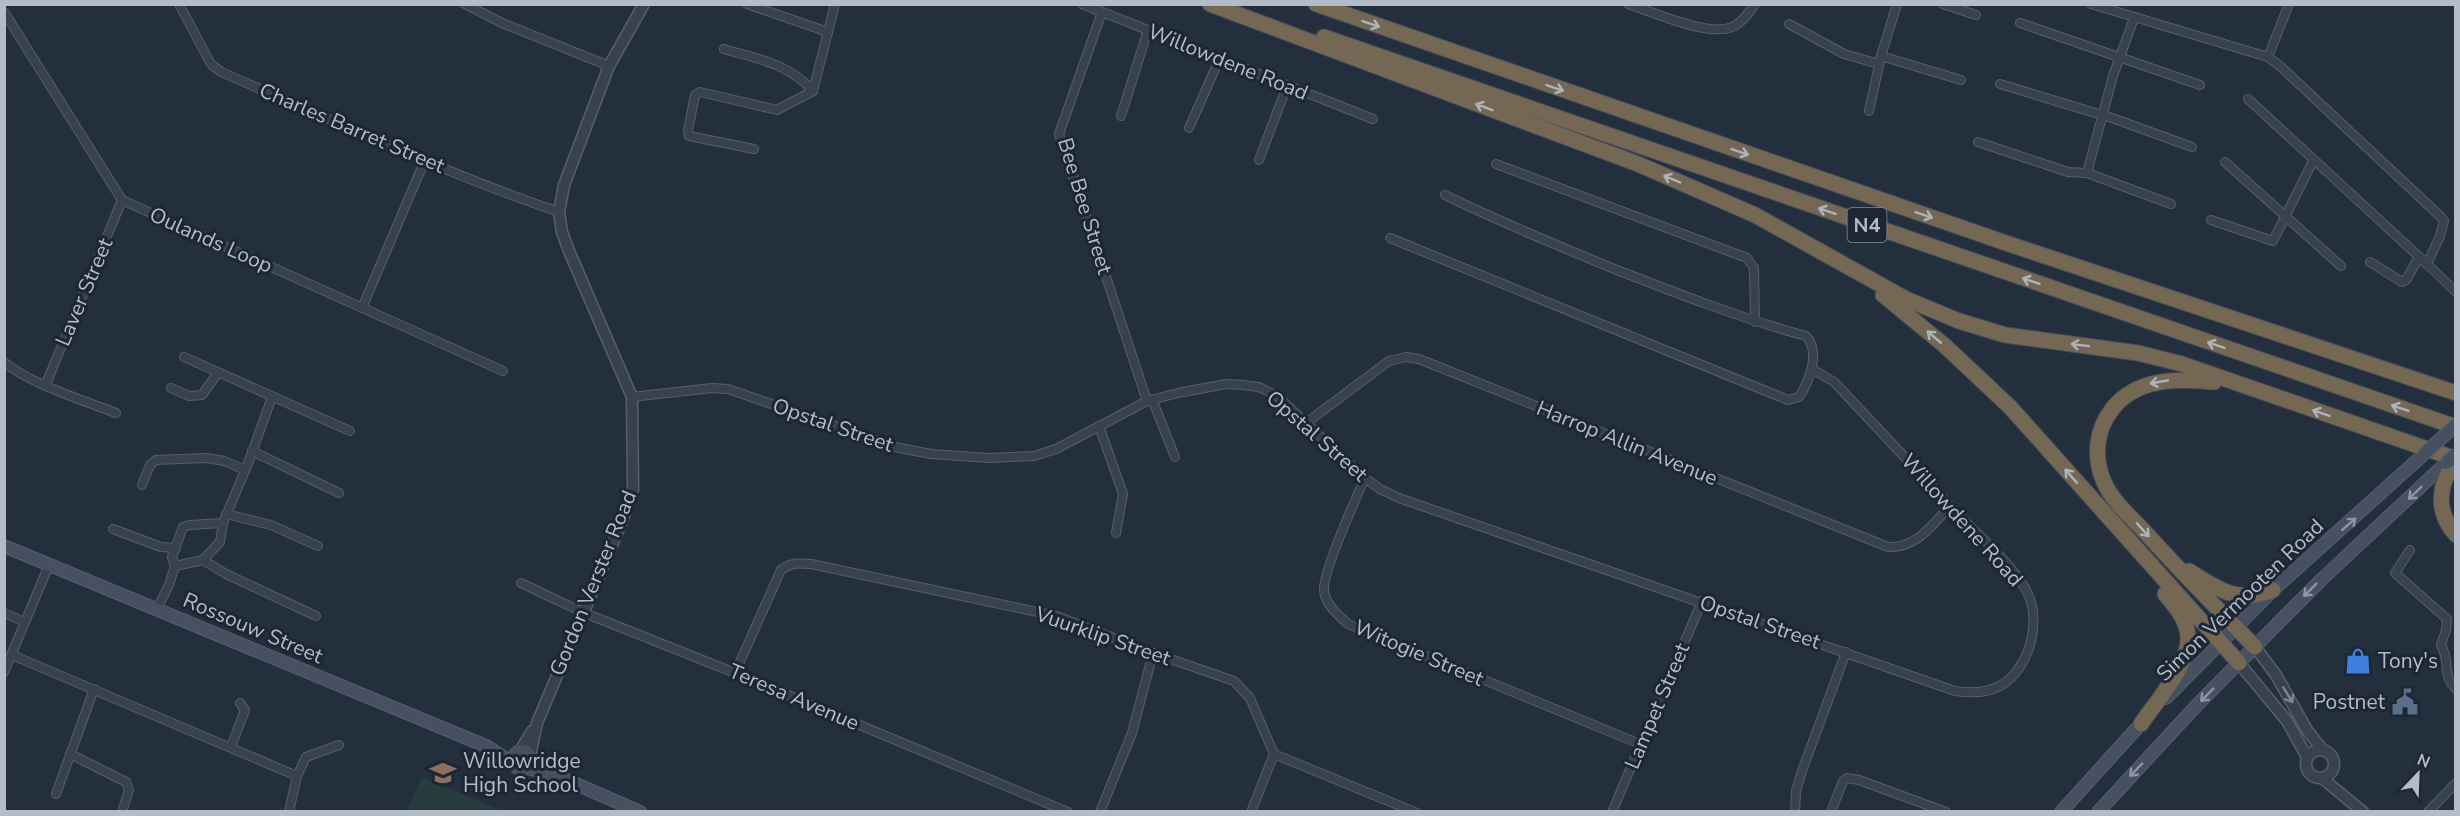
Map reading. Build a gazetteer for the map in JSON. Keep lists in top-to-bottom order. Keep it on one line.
{"streets":{"highway":["N4"],"main road":["Simon Vermooten Road","Rossouw Street"],"street":["Willowdene Road","Charles Barret Street","Bee Bee Street","Oulands Loop","Laver Street","Opstal Street","Harrop Allin Avenue","Gordon Verster Road","Vuurklip Street","Witogie Street","Teresa Avenue","Lampet Street"]},"crossings":[["Willowdene Road","Bee Bee Street"],["Willowdene Road","Opstal Street"],["Willowdene Road","Harrop Allin Avenue"],["Charles Barret Street","Gordon Verster Road"],["Bee Bee Street","Opstal Street"],["N4","Simon Vermooten Road"],["Oulands Loop","Laver Street"],["Opstal Street","Harrop Allin Avenue"],["Opstal Street","Gordon Verster Road"],["Opstal Street","Witogie Street"],["Opstal Street","Lampet Street"],["Gordon Verster Road","Rossouw Street"],["Gordon Verster Road","Teresa Avenue"],["Vuurklip Street","Teresa Avenue"],["Witogie Street","Lampet Street"]],"places":{"shop":["Tony's"],"public building":["Postnet"],"school or university":["Willowridge High School"]},"north":"top right"}
